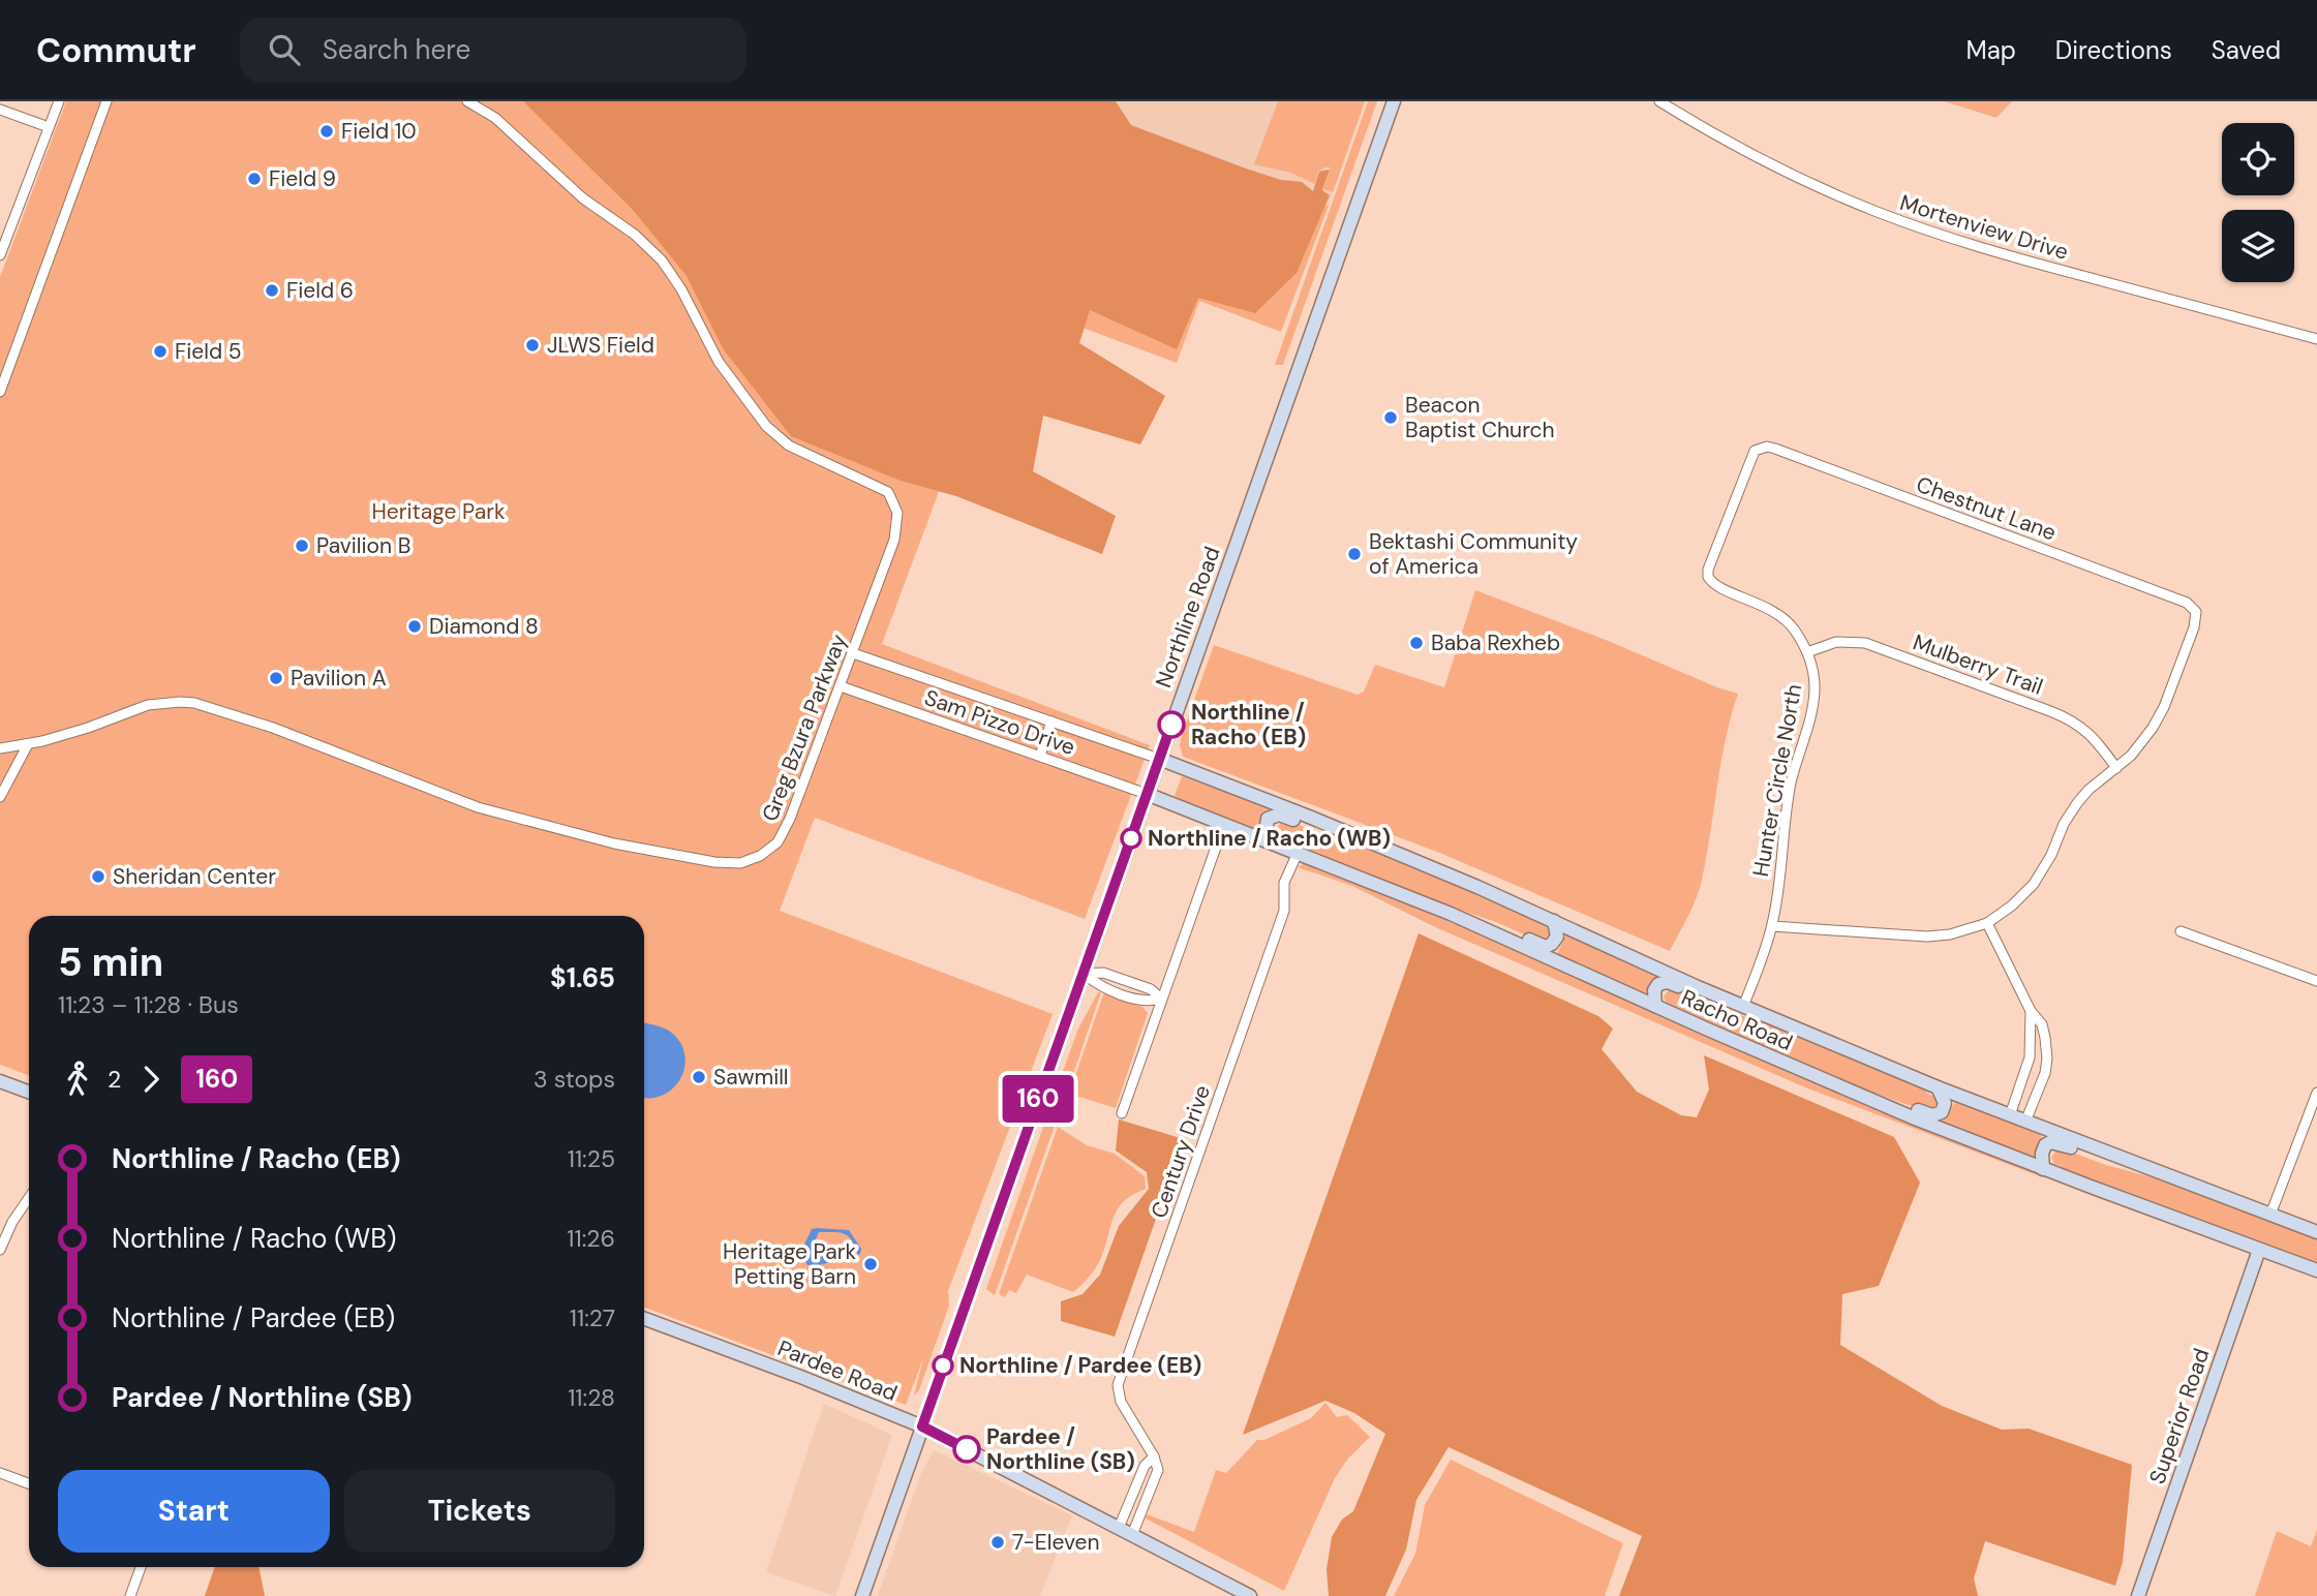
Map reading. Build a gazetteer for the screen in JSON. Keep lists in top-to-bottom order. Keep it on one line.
{"streets":{"street":["Mortenview Drive","Chestnut Lane","Northline Road","Mulberry Trail","Sam Pizzo Drive","Greg Bzura Parkway","Hunter Circle North","Racho Road","Century Drive","Pardee Road","Superior Road"]},"crossings":[["Chestnut Lane","Mulberry Trail"],["Chestnut Lane","Hunter Circle North"],["Northline Road","Sam Pizzo Drive"],["Northline Road","Racho Road"],["Northline Road","Pardee Road"],["Mulberry Trail","Hunter Circle North"],["Sam Pizzo Drive","Greg Bzura Parkway"],["Sam Pizzo Drive","Racho Road"],["Hunter Circle North","Racho Road"],["Racho Road","Century Drive"],["Racho Road","Superior Road"]],"parks":["Heritage Park"],"places":["Field 10","Field 9","Field 6","JLWS Field","Field 5","Beacon Baptist Church","Pavilion B","Bektashi Community of America","Diamond 8","Baba Rexheb","Pavilion A","Northline / Racho (EB)","Northline / Racho (WB)","Sheridan Center","Sawmill","Heritage Park Petting Barn","Northline / Pardee (EB)","Pardee / Northline (SB)","7-Eleven"],"lines":["bus line 160"],"page":{"header":"Commutr","search":"Search here","nav":["Map","Directions","Saved"],"on_map":"160","heading":["5 min","11:23 – 11:28 · Bus","$1.65"],"legs":["2","160","3 stops"],"list":[{"name":"Northline / Racho (EB)","value":"11:25"},{"name":"Northline / Racho (WB)","value":"11:26"},{"name":"Northline / Pardee (EB)","value":"11:27"},{"name":"Pardee / Northline (SB)","value":"11:28"}],"buttons":["Start","Tickets"]}}
